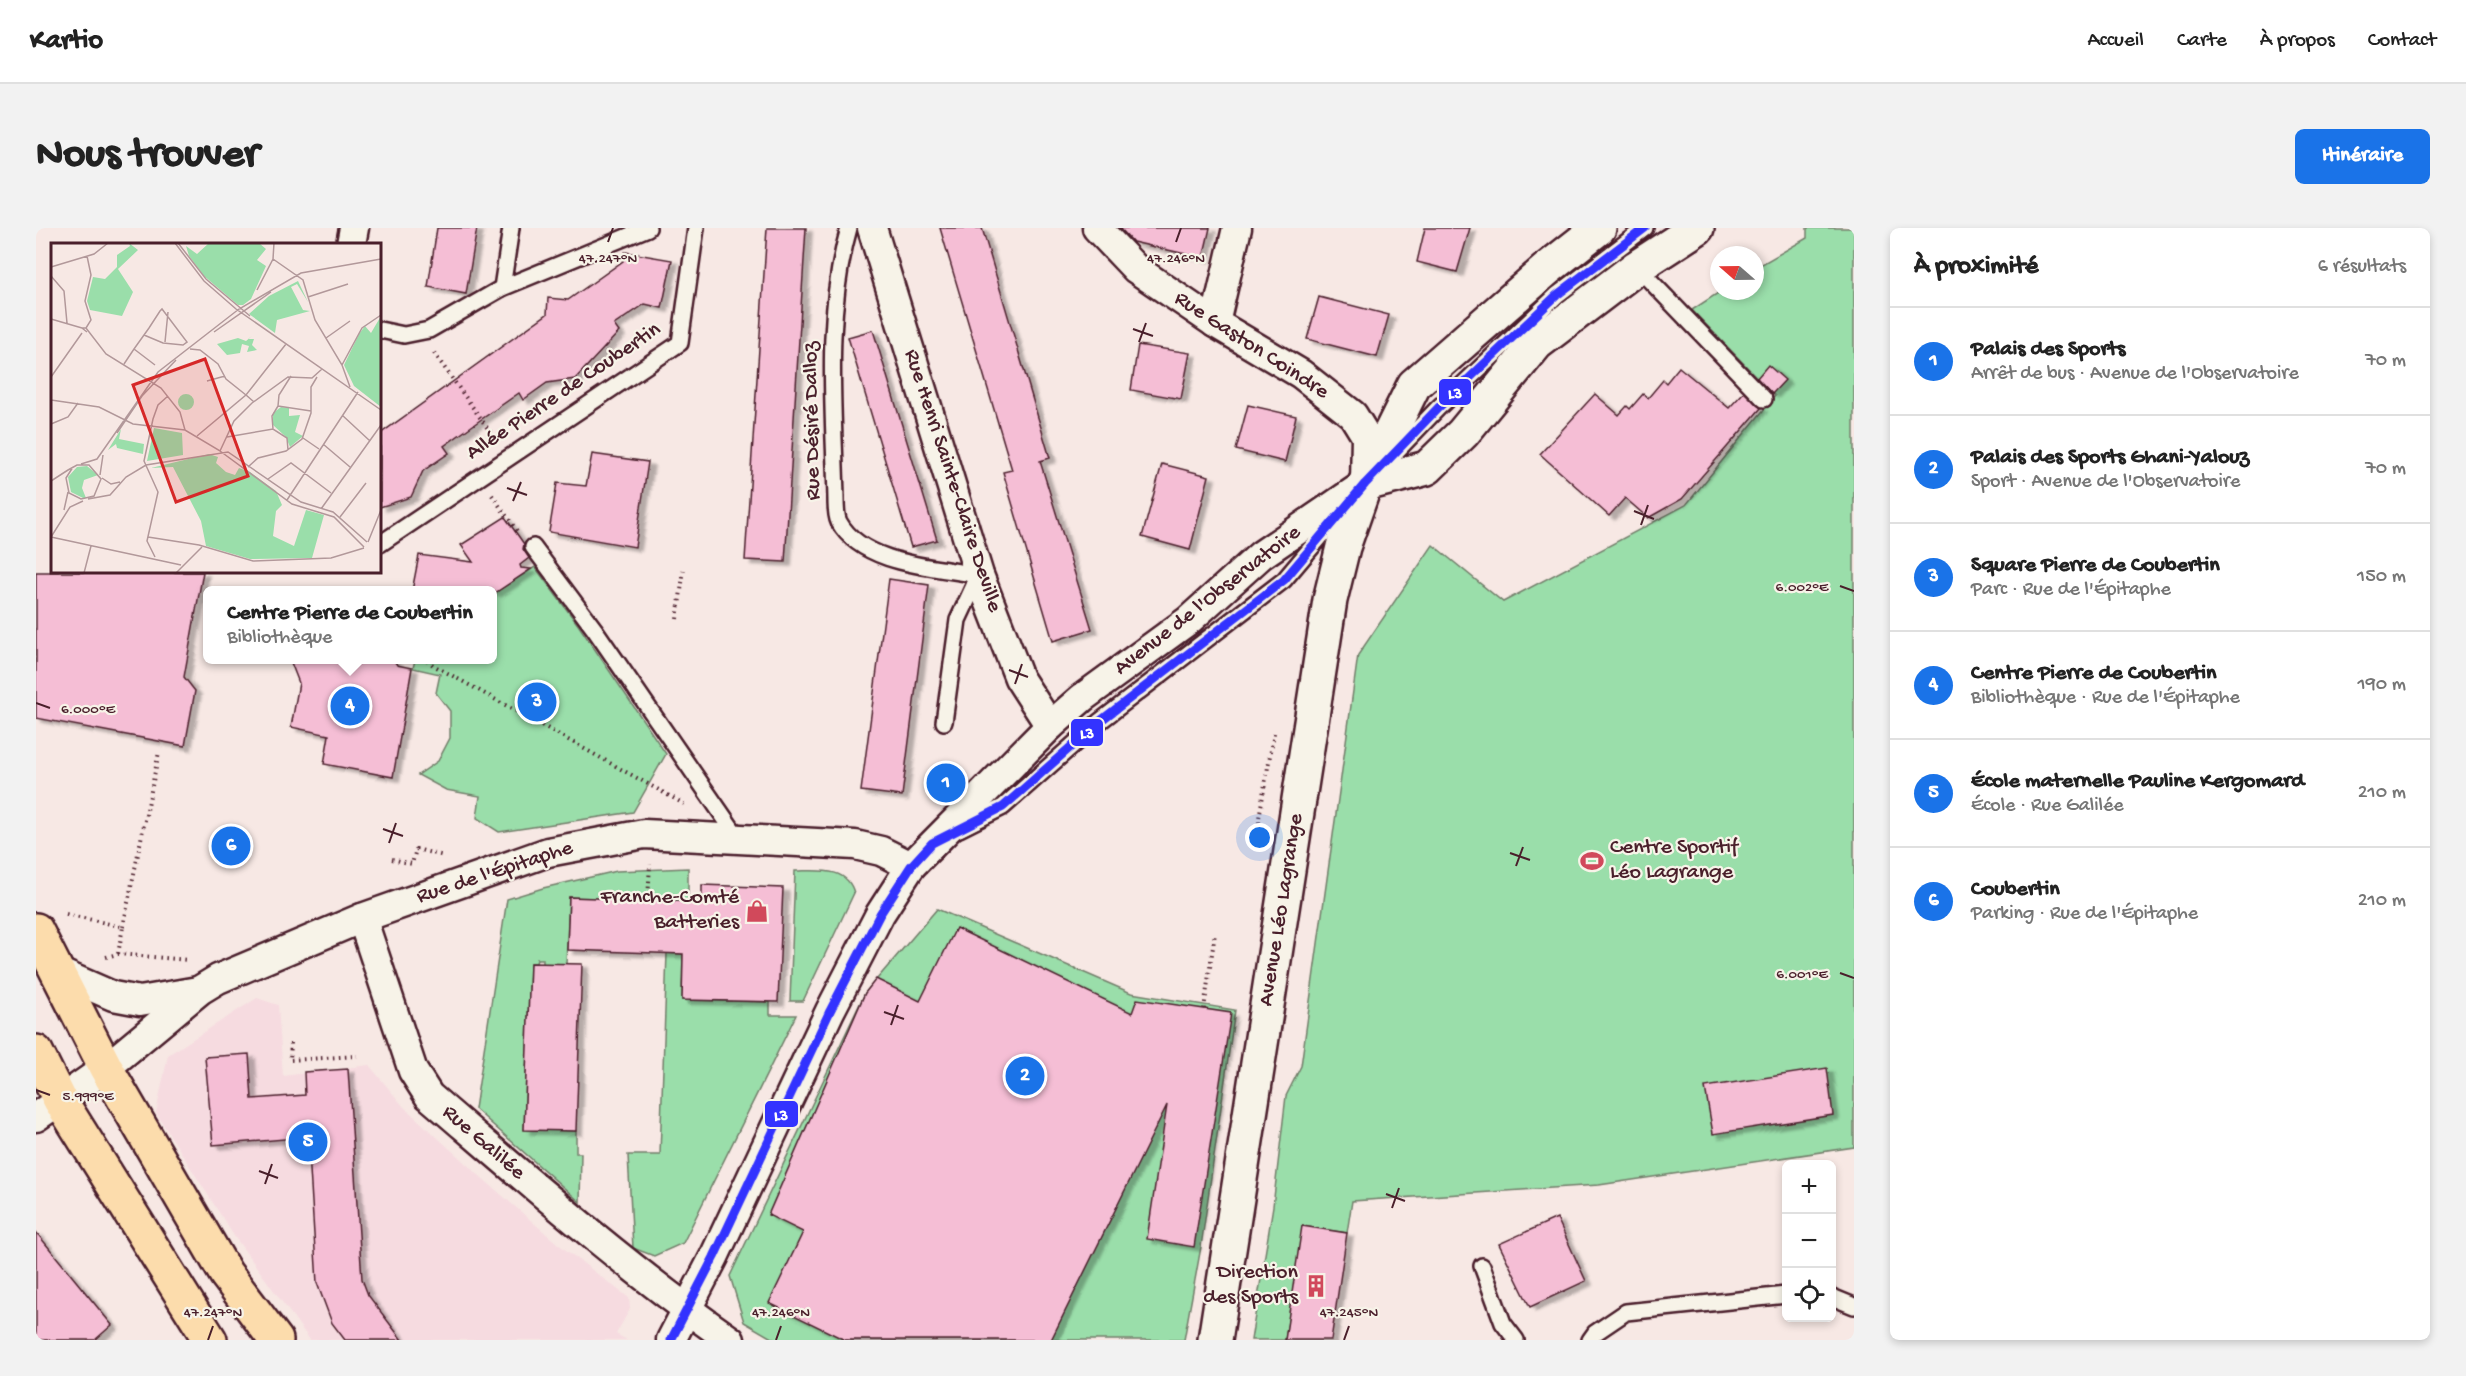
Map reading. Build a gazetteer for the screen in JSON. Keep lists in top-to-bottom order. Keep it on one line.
{"streets":{"main road":["Avenue Léo Lagrange"],"street":["Rue Gaston Coindre","Rue Henri Sainte-Claire Deville","Avenue de l'Observatoire","Rue de l'Épitaphe","Rue Galilée"],"lane":["Allée Pierre de Coubertin","Rue Désiré Dalloz"]},"crossings":[["Rue Gaston Coindre","Avenue de l'Observatoire"],["Rue Gaston Coindre","Avenue Léo Lagrange"],["Rue Désiré Dalloz","Rue Henri Sainte-Claire Deville"],["Rue Henri Sainte-Claire Deville","Avenue de l'Observatoire"],["Avenue de l'Observatoire","Rue de l'Épitaphe"],["Avenue de l'Observatoire","Avenue Léo Lagrange"],["Avenue de l'Observatoire","Rue Galilée"],["Rue de l'Épitaphe","Rue Galilée"]],"places":{"sports":["Centre Sportif Léo Lagrange"],"shop":["Franche-Comté Batteries"],"building":["Direction des Sports"]},"lines":["transit line L3"],"north":"left","page":{"header":"Kartio","nav":["Accueil","Carte","À propos","Contact"],"buttons":"Itinéraire","title":"Nous trouver","heading":["À proximité","6 résultats"],"list":[{"mark":"1","name":"Palais des Sports","note":"Arrêt de bus · Avenue de l'Observatoire","value":"70 m"},{"mark":"2","name":"Palais des Sports Ghani-Yalouz","note":"Sport · Avenue de l'Observatoire","value":"70 m"},{"mark":"3","name":"Square Pierre de Coubertin","note":"Parc · Rue de l'Épitaphe","value":"150 m"},{"mark":"4","name":"Centre Pierre de Coubertin","note":"Bibliothèque · Rue de l'Épitaphe","value":"190 m"},{"mark":"5","name":"École maternelle Pauline Kergomard","note":"École · Rue Galilée","value":"210 m"},{"mark":"6","name":"Coubertin","note":"Parking · Rue de l'Épitaphe","value":"210 m"}],"popup":["Centre Pierre de Coubertin","Bibliothèque"],"pins":["3","4","1","6","2","5"],"map_buttons":["+","−"]},"coordinates":["47.247°N","47.246°N","6.002°E","6.000°E","6.001°E","5.999°E","47.245°N"]}
